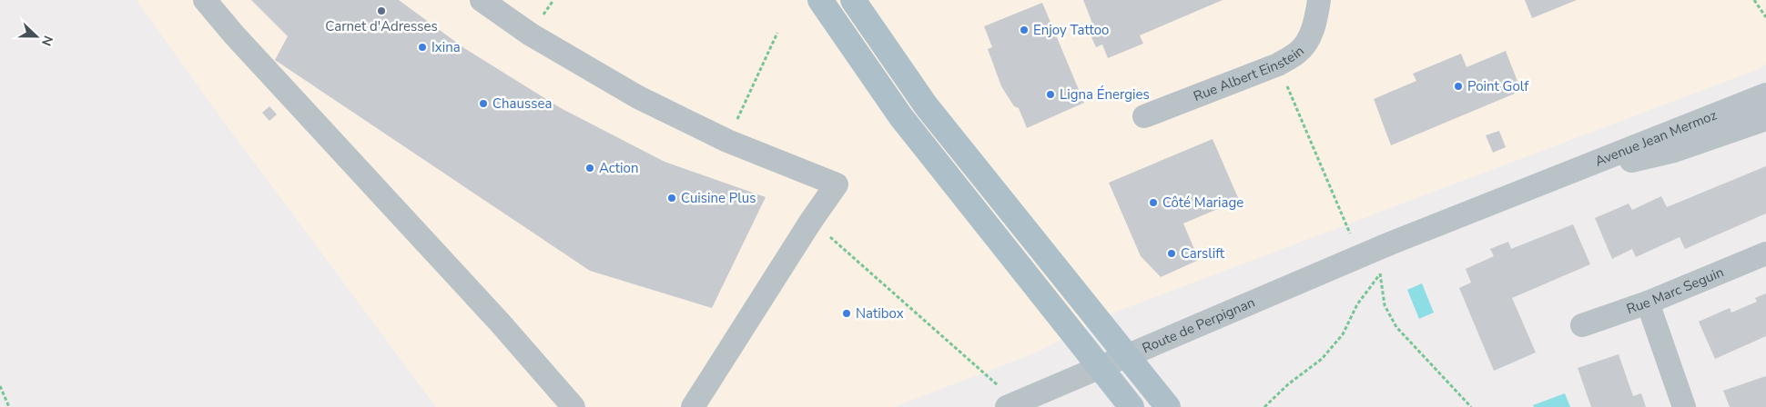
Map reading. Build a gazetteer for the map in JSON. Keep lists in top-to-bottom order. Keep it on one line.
{"streets":{"street":["Rue Albert Einstein","Avenue Jean Mermoz","Rue Marc Seguin","Route de Perpignan"]},"crossings":[["Avenue Jean Mermoz","Route de Perpignan"]],"places":["Carnet d'Adresses","Enjoy Tattoo","Ixina","Point Golf","Ligna Énergies","Chaussea","Action","Cuisine Plus","Côté Mariage","Carslift","Natibox"],"north":"right"}
